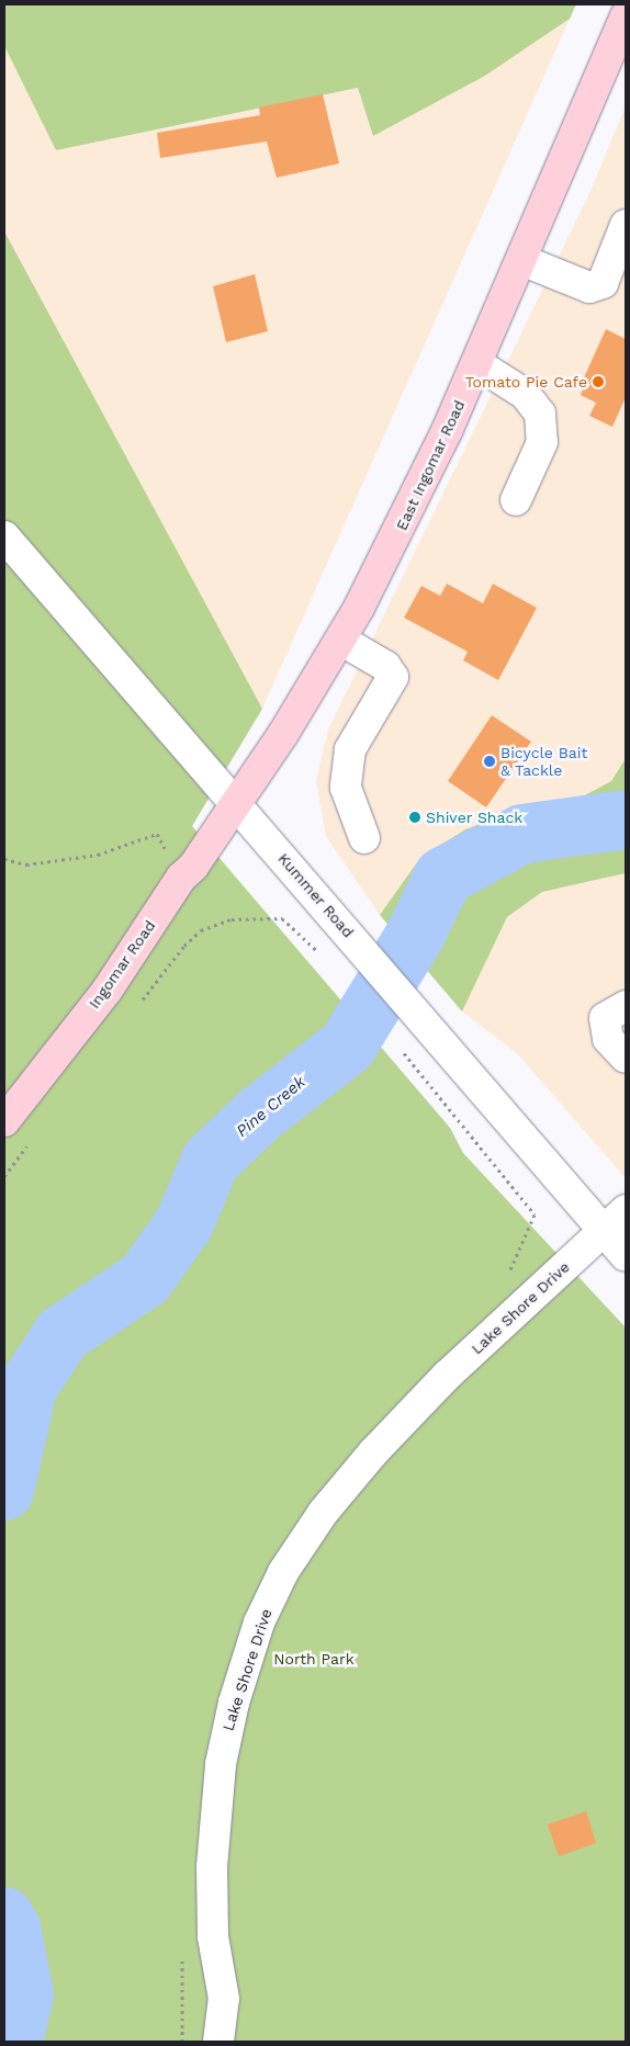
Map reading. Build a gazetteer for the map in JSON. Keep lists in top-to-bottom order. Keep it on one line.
{"streets":{"main road":["East Ingomar Road","Ingomar Road"],"street":["Kummer Road","Lake Shore Drive"]},"crossings":[["East Ingomar Road","Kummer Road"],["East Ingomar Road","Ingomar Road"],["Kummer Road","Ingomar Road"],["Kummer Road","Lake Shore Drive"]],"water":["Pine Creek"],"parks":["North Park"],"places":["Tomato Pie Cafe","Bicycle Bait & Tackle","Shiver Shack"]}
